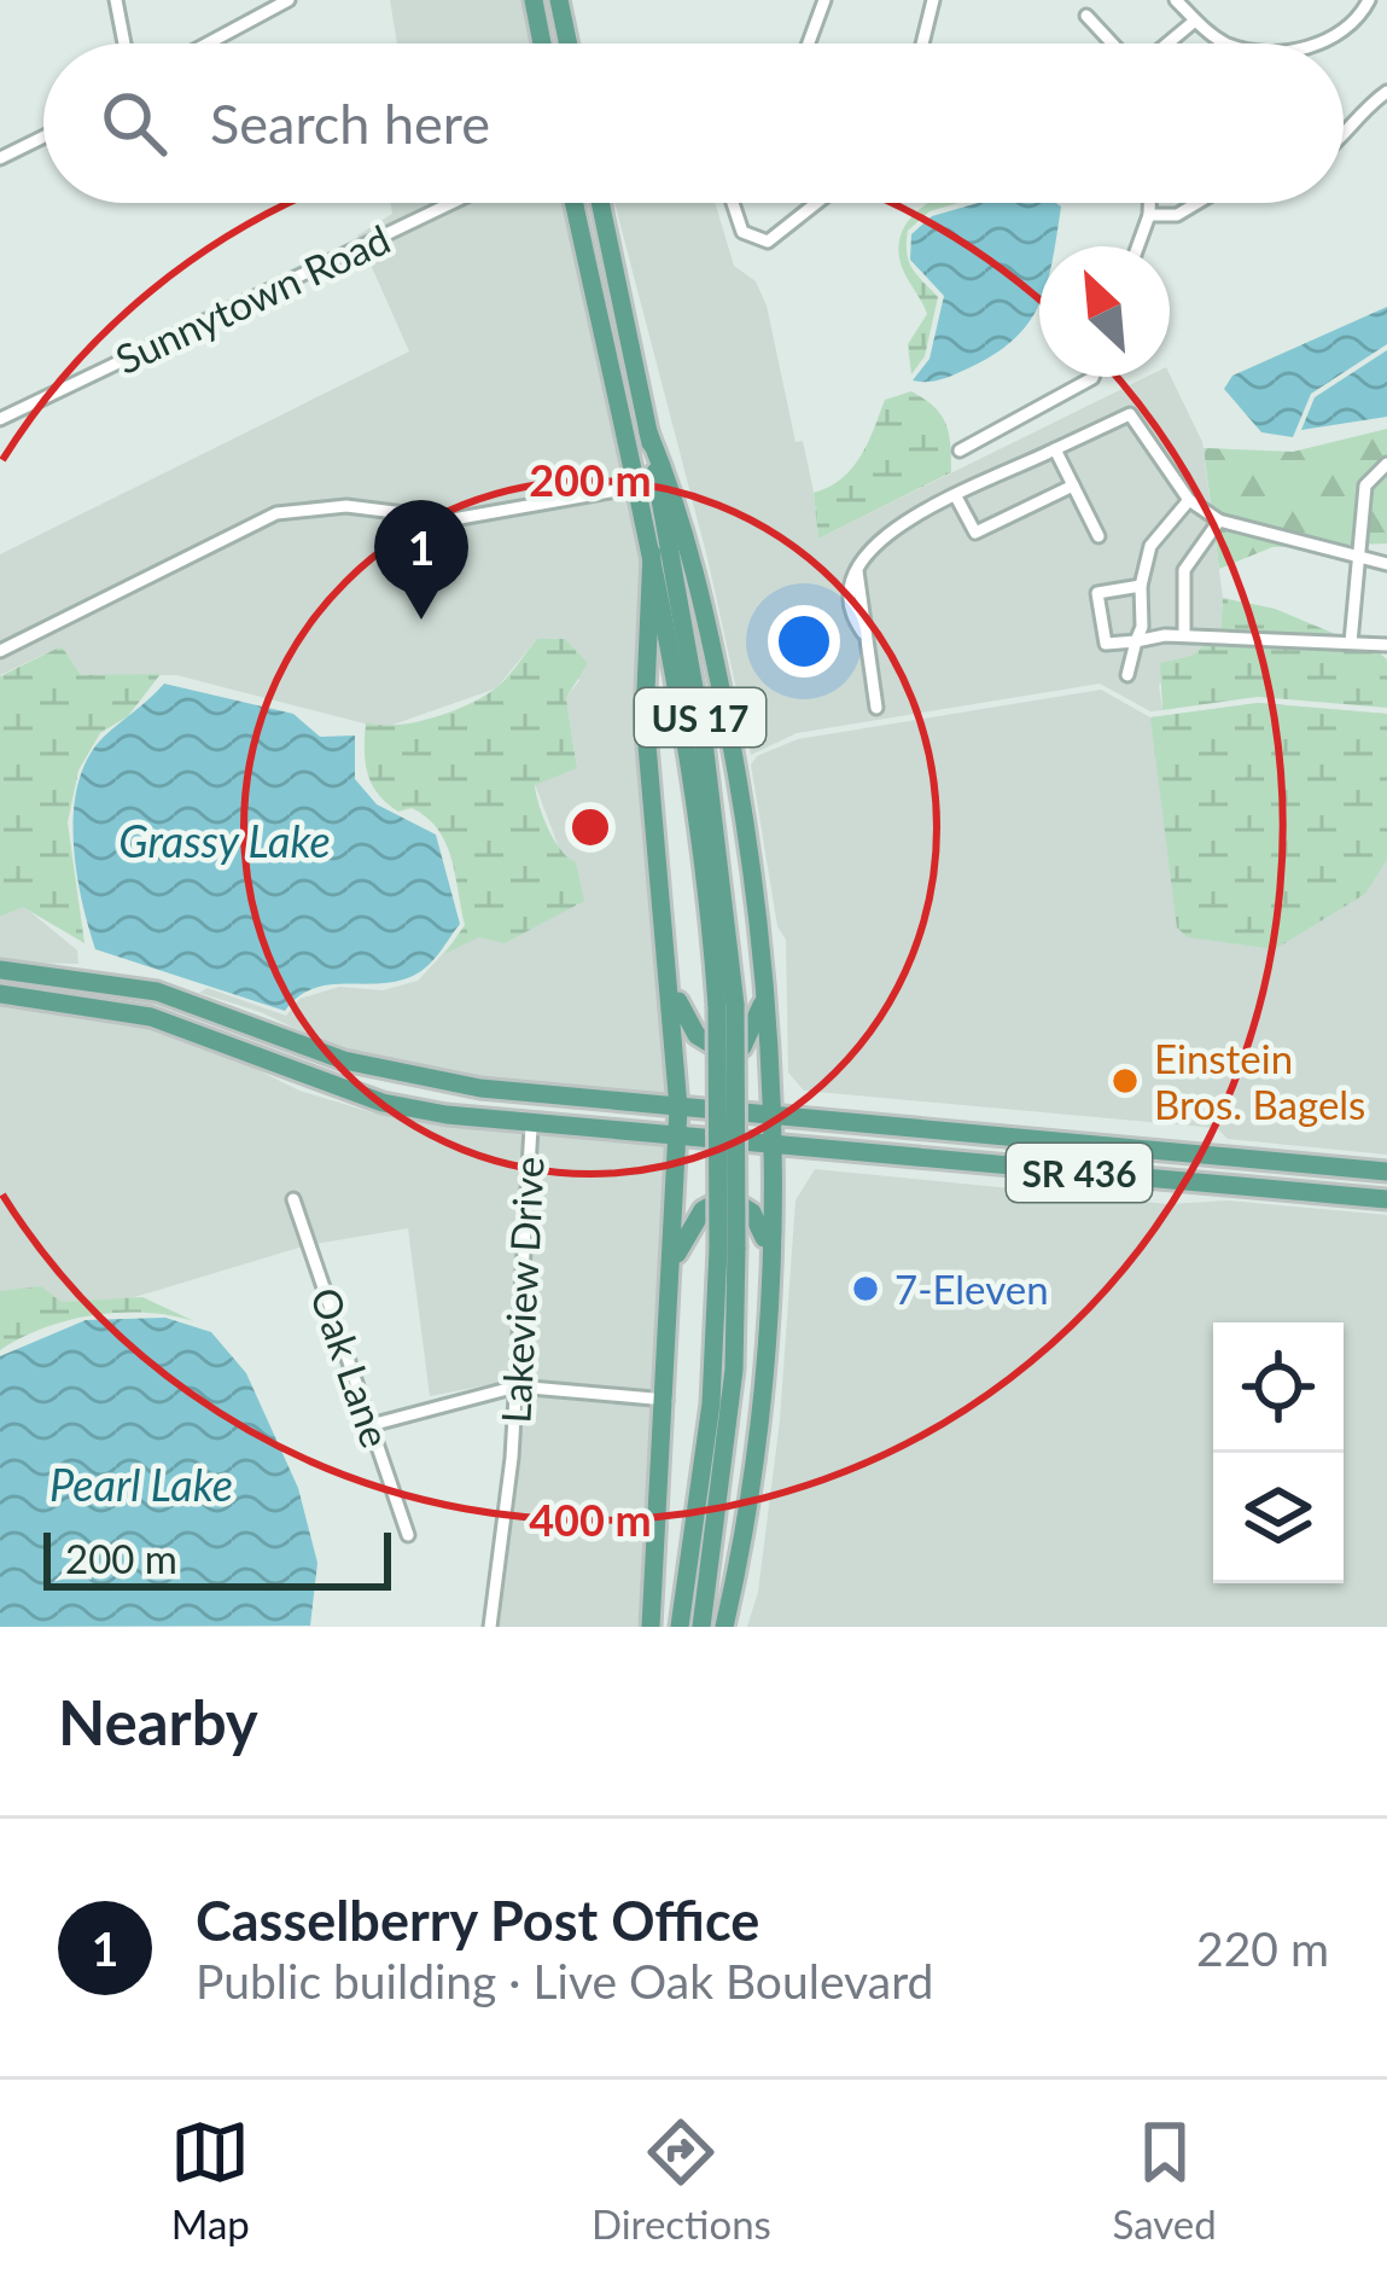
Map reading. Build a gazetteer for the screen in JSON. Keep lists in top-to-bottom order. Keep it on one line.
{"streets":{"main road":["US 17","SR 436"],"street":["Sunnytown Road","Lakeview Drive","Oak Lane"]},"crossings":[["SR 436","Lakeview Drive"]],"water":["Grassy Lake","Pearl Lake"],"places":["Einstein Bros. Bagels","7-Eleven"],"scale_bar":"200 m","north":"top left","page":{"search":"Search here","pins":"1","scale":"200 m","heading":"Nearby","list":[{"mark":"1","name":"Casselberry Post Office","note":"Public building · Live Oak Boulevard","value":"220 m"}],"nav":["Map","Directions","Saved"]},"rings":["200 m","400 m"]}
